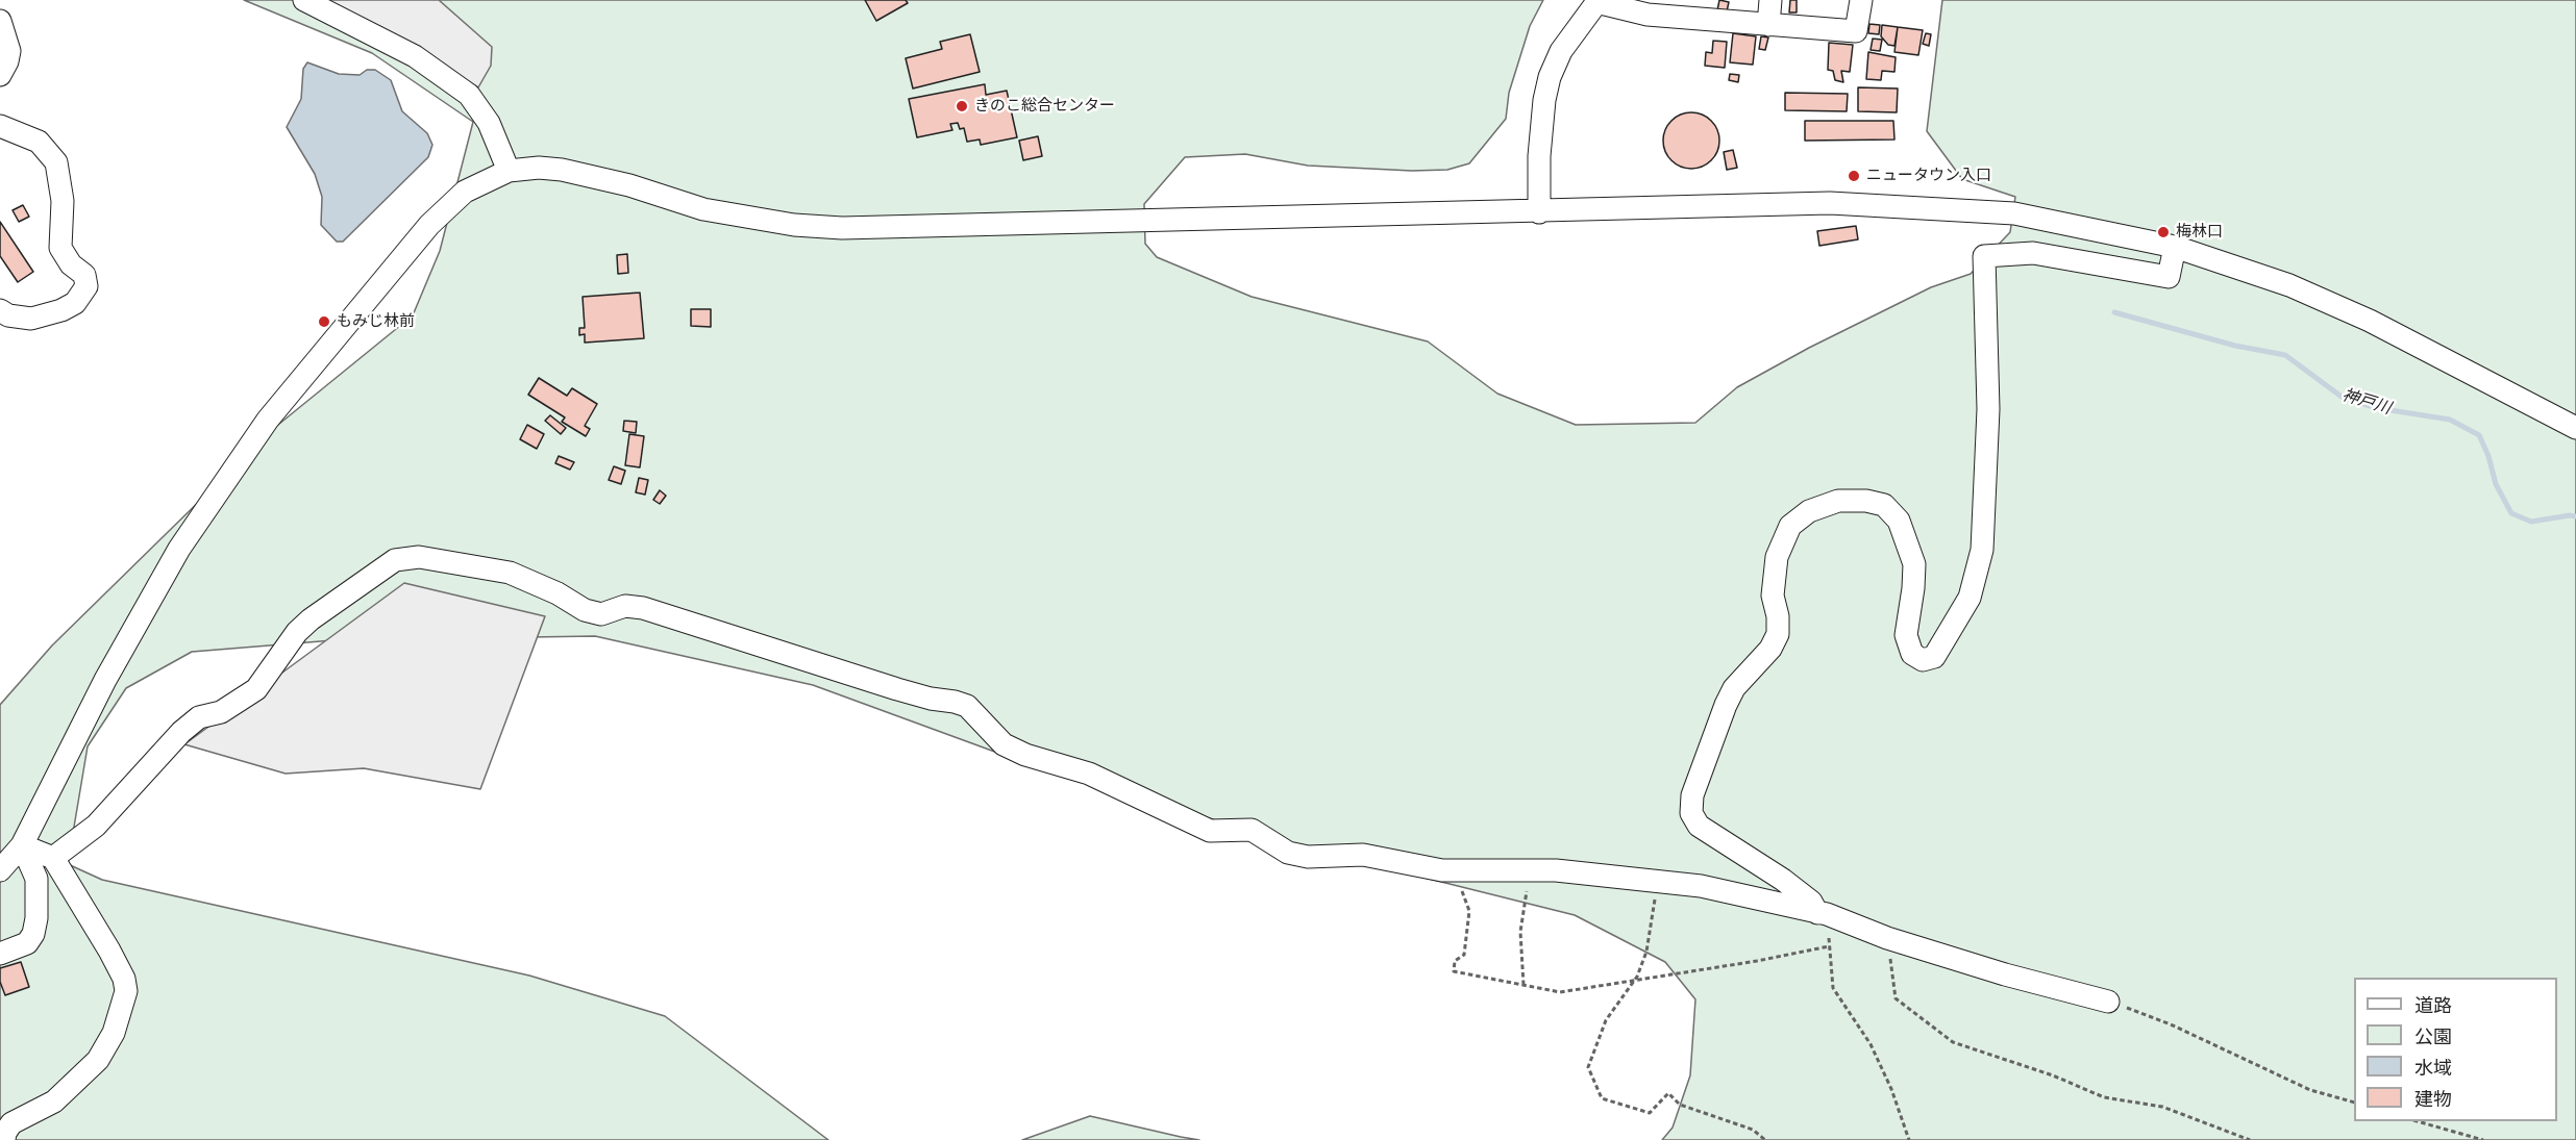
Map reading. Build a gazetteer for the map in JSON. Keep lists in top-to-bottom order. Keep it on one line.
{"water":["神戸川"],"places":["きのこ総合センター","ニュータウン入口","梅林口","もみじ林前"],"legend":["道路","公園","水域","建物"]}
